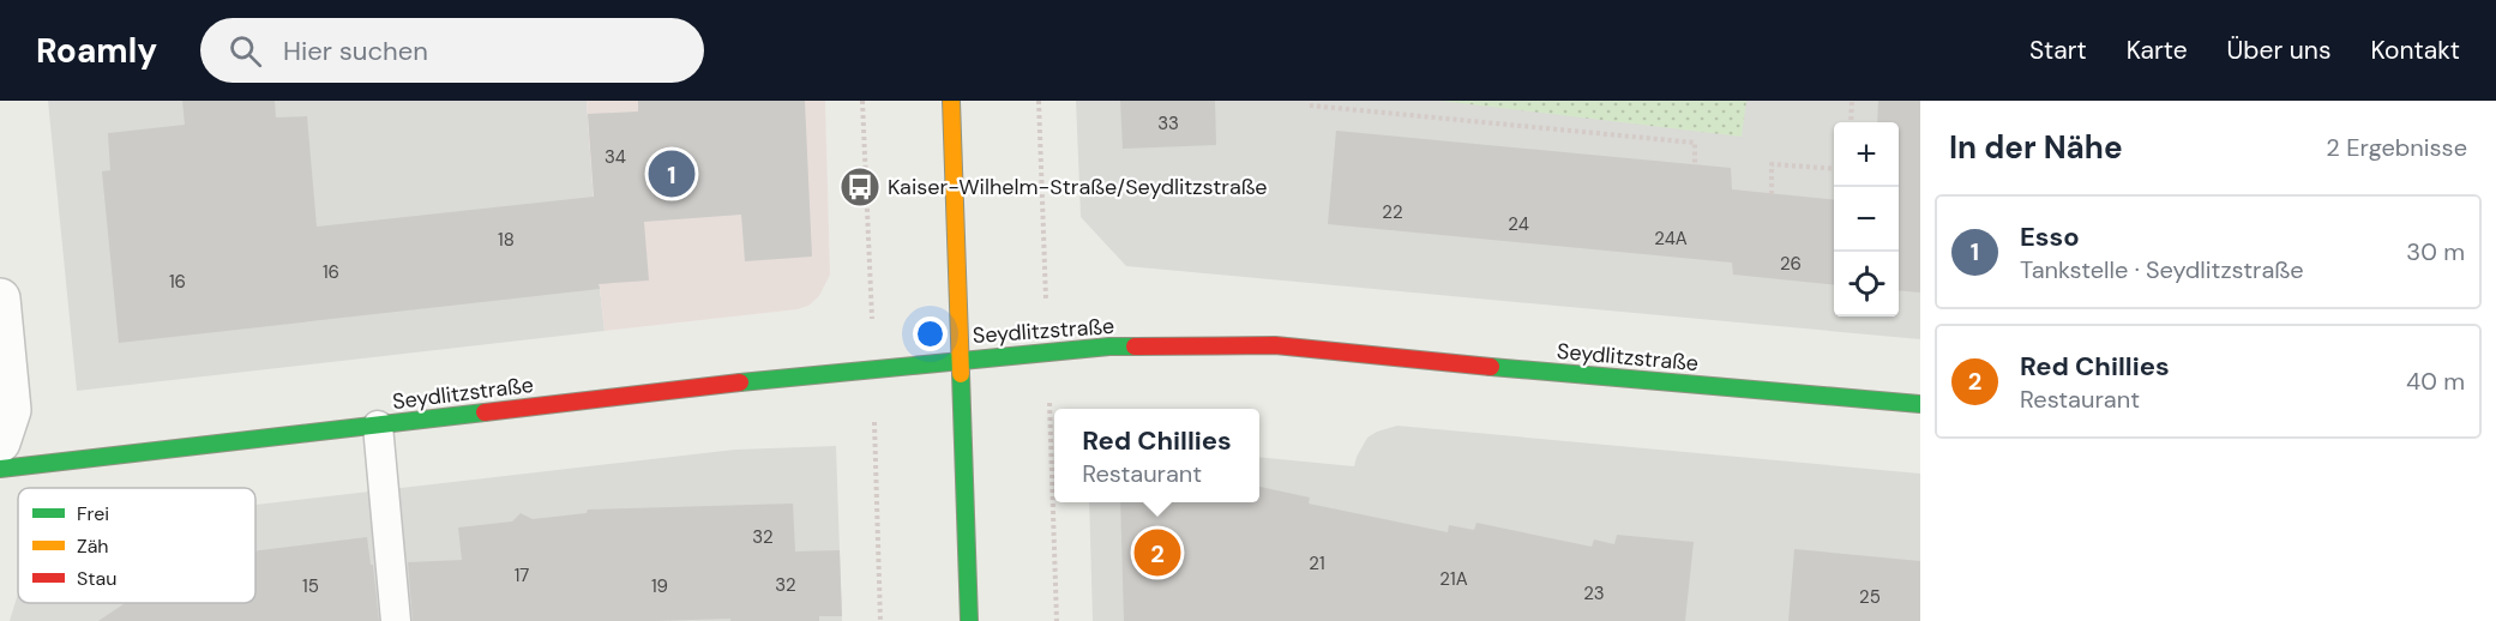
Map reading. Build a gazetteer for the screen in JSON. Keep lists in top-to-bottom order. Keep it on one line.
{"streets":{"street":["Seydlitzstraße"]},"places":{"bus stop":["Kaiser-Wilhelm-Straße/Seydlitzstraße"]},"house_numbers":["33","34","22","24","24A","18","26","16","16","32","21","17","21A","32","15","19","23","25"],"legend":["Frei","Zäh","Stau"],"page":{"header":"Roamly","search":"Hier suchen","nav":["Start","Karte","Über uns","Kontakt"],"heading":["In der Nähe","2 Ergebnisse"],"map_buttons":["+","−"],"pins":["1","2"],"list":[{"mark":"1","name":"Esso","note":"Tankstelle · Seydlitzstraße","value":"30 m"},{"mark":"2","name":"Red Chillies","note":"Restaurant","value":"40 m"}],"popup":["Red Chillies","Restaurant"]}}
